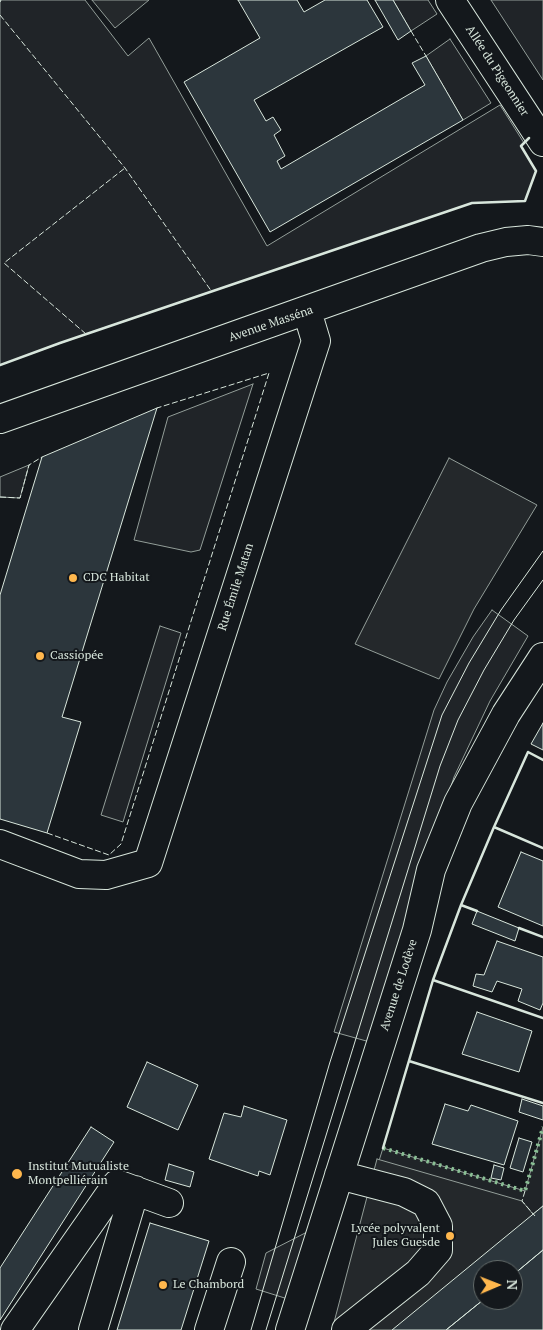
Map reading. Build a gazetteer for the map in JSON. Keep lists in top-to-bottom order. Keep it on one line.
{"streets":{"street":["Allée du Pigeonnier","Avenue Masséna","Rue Émile Matan","Avenue de Lodève"]},"crossings":[["Avenue Masséna","Rue Émile Matan"]],"places":["CDC Habitat","Cassiopée","Institut Mutualiste Montpelliérain","Lycée polyvalent Jules Guesde","Le Chambord"],"north":"right"}
